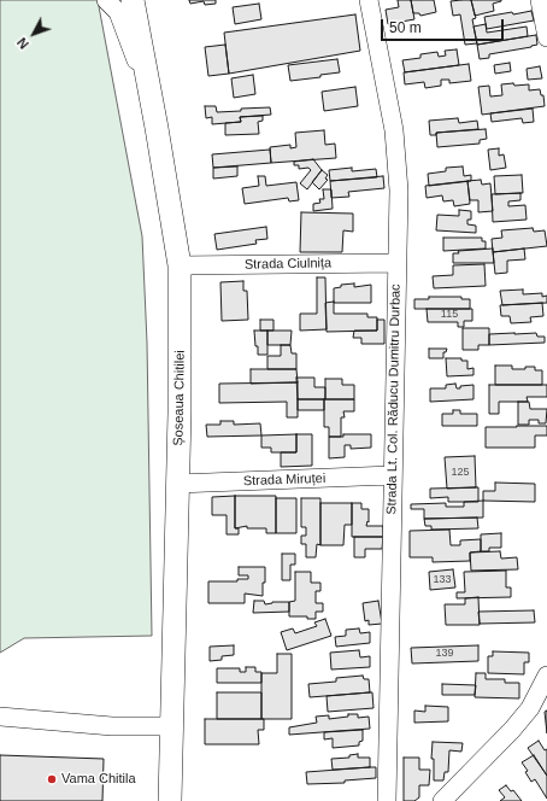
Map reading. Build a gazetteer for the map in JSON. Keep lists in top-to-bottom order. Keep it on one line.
{"streets":{"main road":["Șoseaua Chitilei"],"street":["Strada Ciulnița","Strada Lt. Col. Răducu Dumitru Durbac","Strada Miruței"]},"crossings":[["Strada Ciulnița","Șoseaua Chitilei"],["Strada Ciulnița","Strada Lt. Col. Răducu Dumitru Durbac"],["Șoseaua Chitilei","Strada Miruței"],["Strada Lt. Col. Răducu Dumitru Durbac","Strada Miruței"]],"places":["Vama Chitila"],"house_numbers":["115","125","133","139"],"scale_bar":"50 m","north":"bottom left"}
